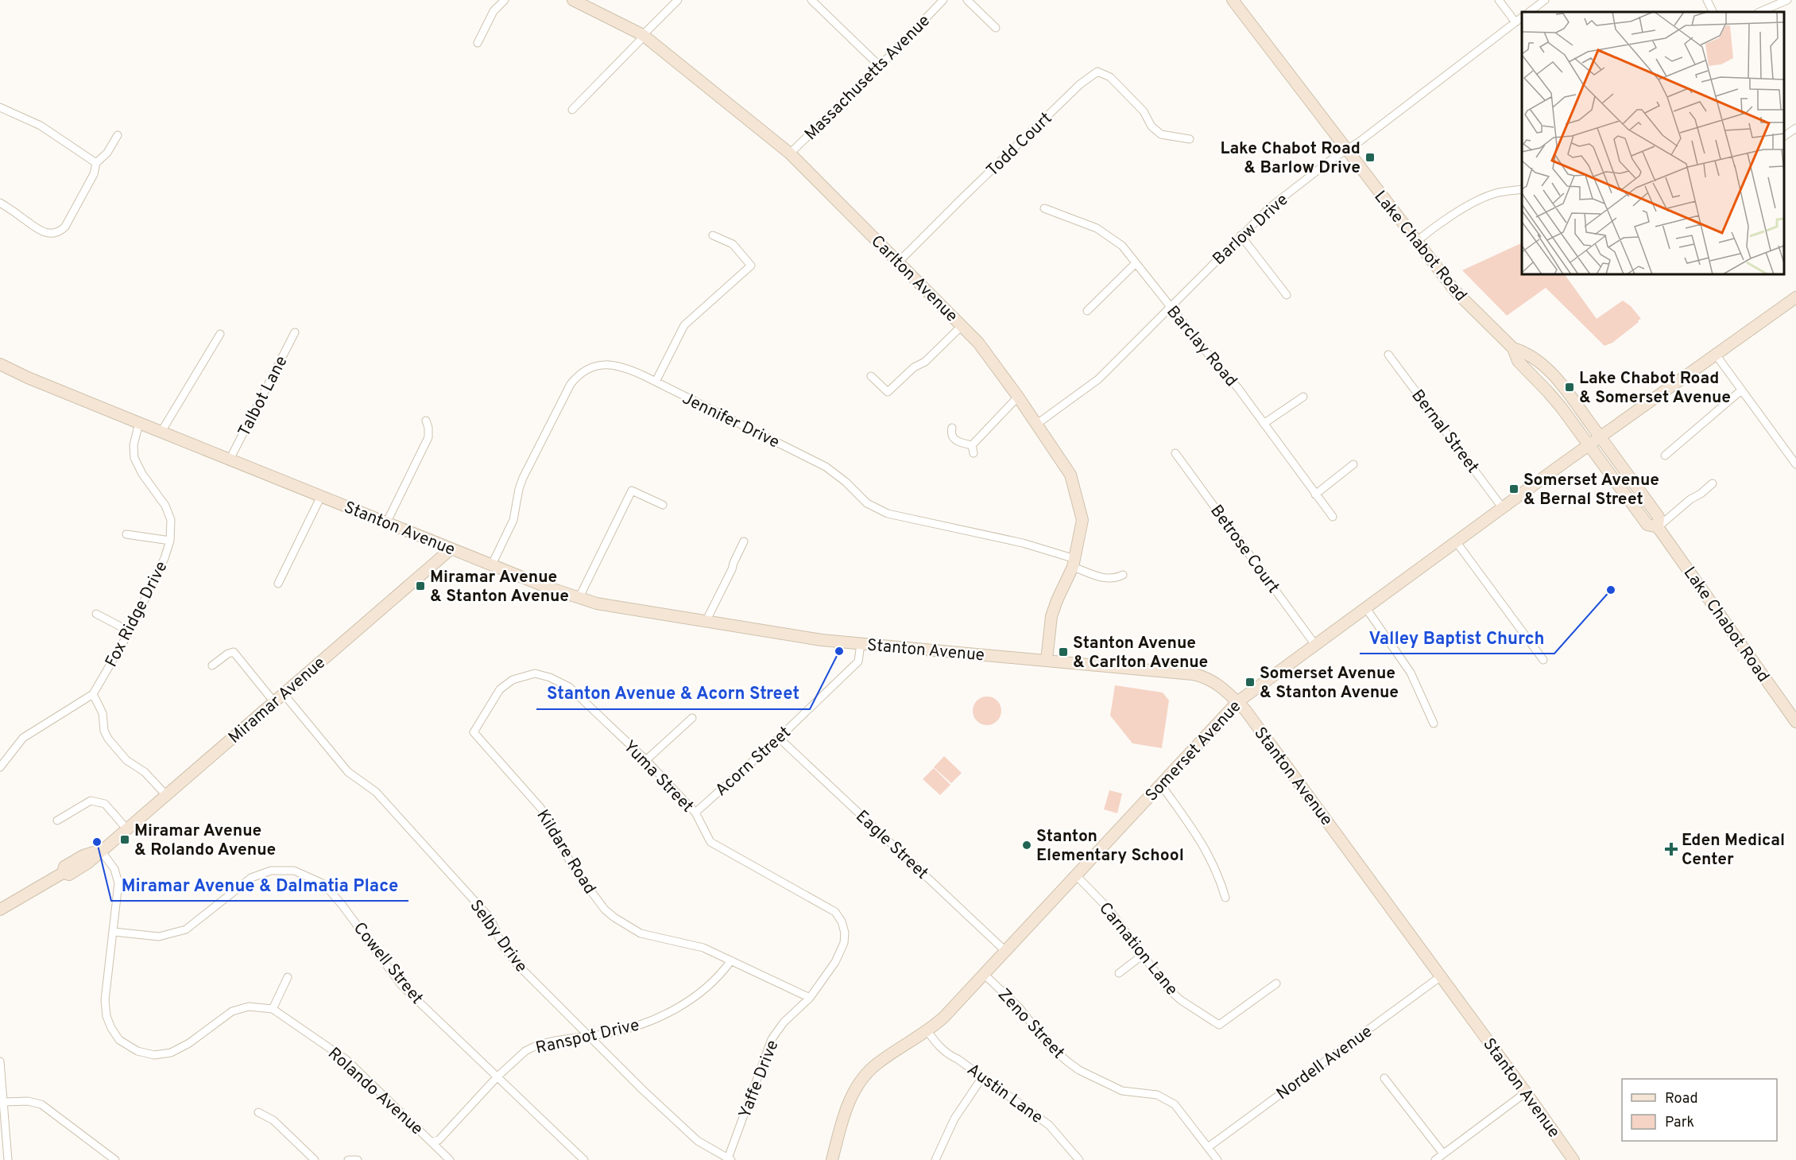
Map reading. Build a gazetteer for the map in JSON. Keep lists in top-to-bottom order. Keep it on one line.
{"streets":{"street":["Massachusetts Avenue","Todd Court","Barlow Drive","Lake Chabot Road","Carlton Avenue","Barclay Road","Talbot Lane","Jennifer Drive","Bernal Street","Stanton Avenue","Betrose Court","Fox Ridge Drive","Miramar Avenue","Somerset Avenue","Acorn Street","Yuma Street","Eagle Street","Kildare Road","Selby Drive","Carnation Lane","Cowell Street","Zeno Street","Ranspot Drive","Nordell Avenue","Yaffe Drive","Rolando Avenue","Austin Lane"]},"crossings":[["Massachusetts Avenue","Carlton Avenue"],["Todd Court","Carlton Avenue"],["Barlow Drive","Lake Chabot Road"],["Barlow Drive","Carlton Avenue"],["Barlow Drive","Barclay Road"],["Lake Chabot Road","Somerset Avenue"],["Carlton Avenue","Jennifer Drive"],["Carlton Avenue","Stanton Avenue"],["Talbot Lane","Stanton Avenue"],["Jennifer Drive","Stanton Avenue"],["Bernal Street","Somerset Avenue"],["Stanton Avenue","Fox Ridge Drive"],["Stanton Avenue","Miramar Avenue"],["Stanton Avenue","Somerset Avenue"],["Stanton Avenue","Acorn Street"],["Stanton Avenue","Nordell Avenue"],["Betrose Court","Somerset Avenue"],["Miramar Avenue","Selby Drive"],["Miramar Avenue","Rolando Avenue"],["Somerset Avenue","Eagle Street"],["Somerset Avenue","Carnation Lane"],["Somerset Avenue","Zeno Street"],["Somerset Avenue","Austin Lane"],["Acorn Street","Yuma Street"],["Acorn Street","Eagle Street"],["Yuma Street","Kildare Road"],["Yuma Street","Yaffe Drive"],["Kildare Road","Ranspot Drive"],["Kildare Road","Yaffe Drive"],["Selby Drive","Ranspot Drive"],["Selby Drive","Yaffe Drive"],["Cowell Street","Ranspot Drive"],["Cowell Street","Rolando Avenue"],["Zeno Street","Nordell Avenue"],["Ranspot Drive","Rolando Avenue"]],"places":{"transit":["Lake Chabot Road & Barlow Drive","Lake Chabot Road & Somerset Avenue","Somerset Avenue & Bernal Street","Miramar Avenue & Stanton Avenue","Stanton Avenue & Carlton Avenue","Somerset Avenue & Stanton Avenue","Miramar Avenue & Rolando Avenue"],"other":["Valley Baptist Church","Stanton Avenue & Acorn Street","Miramar Avenue & Dalmatia Place","Stanton Elementary School"],"health":["Eden Medical Center"]},"legend":["Road","Park"]}
